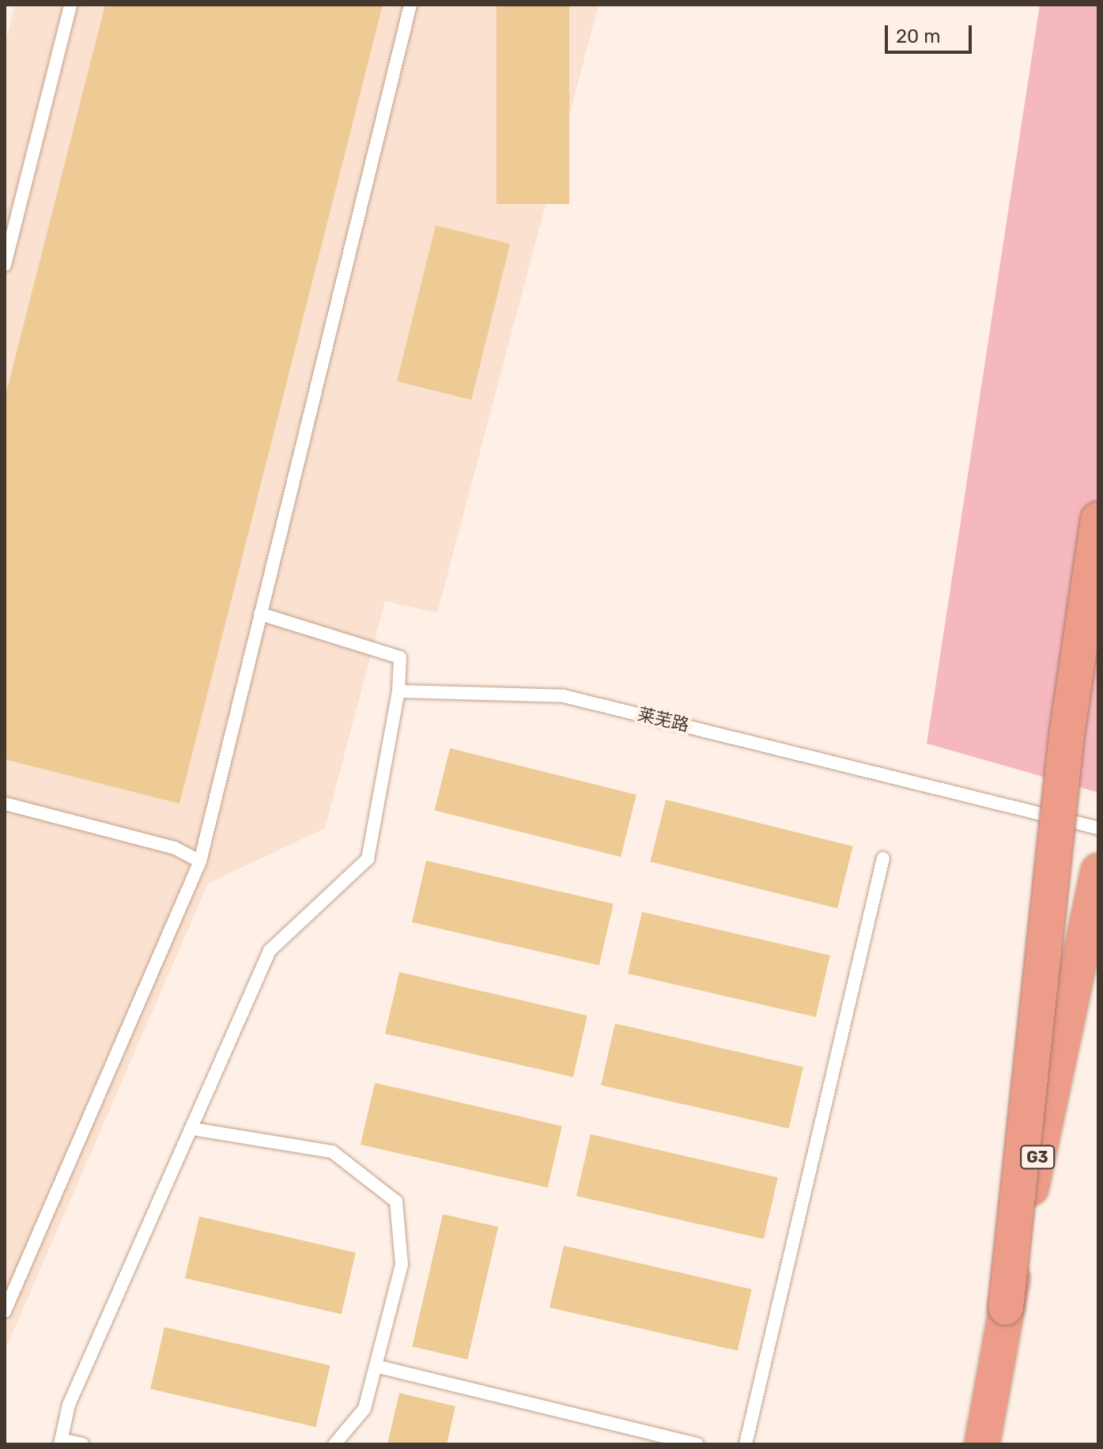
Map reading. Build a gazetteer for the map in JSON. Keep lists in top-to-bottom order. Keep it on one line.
{"streets":{"highway":["G3"],"lane":["莱芜路"]},"scale_bar":"20 m"}
